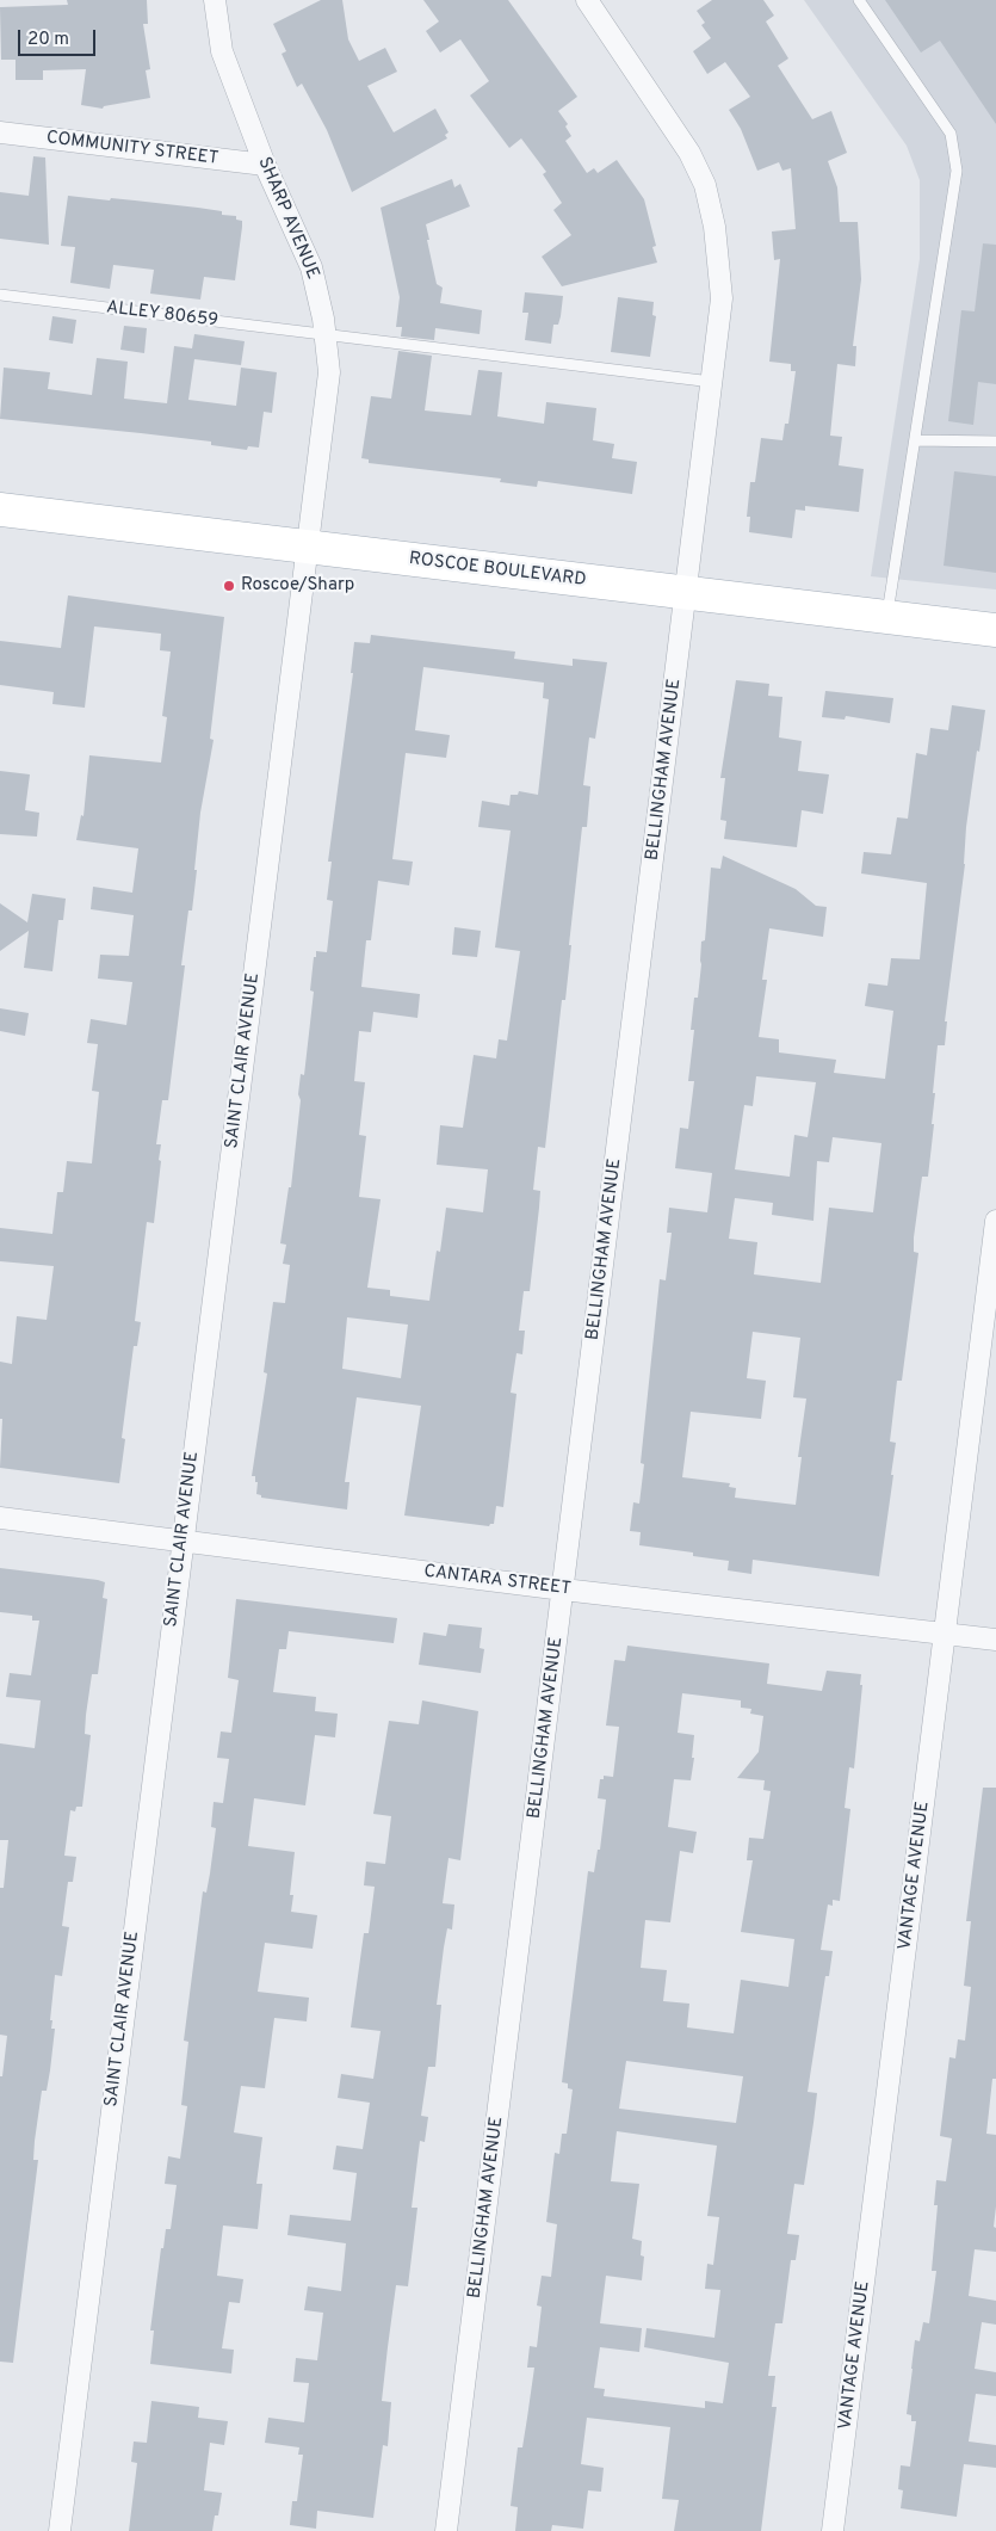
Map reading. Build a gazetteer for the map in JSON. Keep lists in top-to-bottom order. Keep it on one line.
{"streets":{"main road":["ROSCOE BOULEVARD"],"street":["COMMUNITY STREET","SHARP AVENUE","BELLINGHAM AVENUE","SAINT CLAIR AVENUE","CANTARA STREET","VANTAGE AVENUE"],"lane":["ALLEY 80659"]},"crossings":[["COMMUNITY STREET","SHARP AVENUE"],["SHARP AVENUE","ALLEY 80659"],["SHARP AVENUE","ROSCOE BOULEVARD"],["SHARP AVENUE","SAINT CLAIR AVENUE"],["ALLEY 80659","BELLINGHAM AVENUE"],["ROSCOE BOULEVARD","BELLINGHAM AVENUE"],["ROSCOE BOULEVARD","SAINT CLAIR AVENUE"],["BELLINGHAM AVENUE","CANTARA STREET"],["SAINT CLAIR AVENUE","CANTARA STREET"],["CANTARA STREET","VANTAGE AVENUE"]],"places":["Roscoe/Sharp"],"scale_bar":"20 m"}
